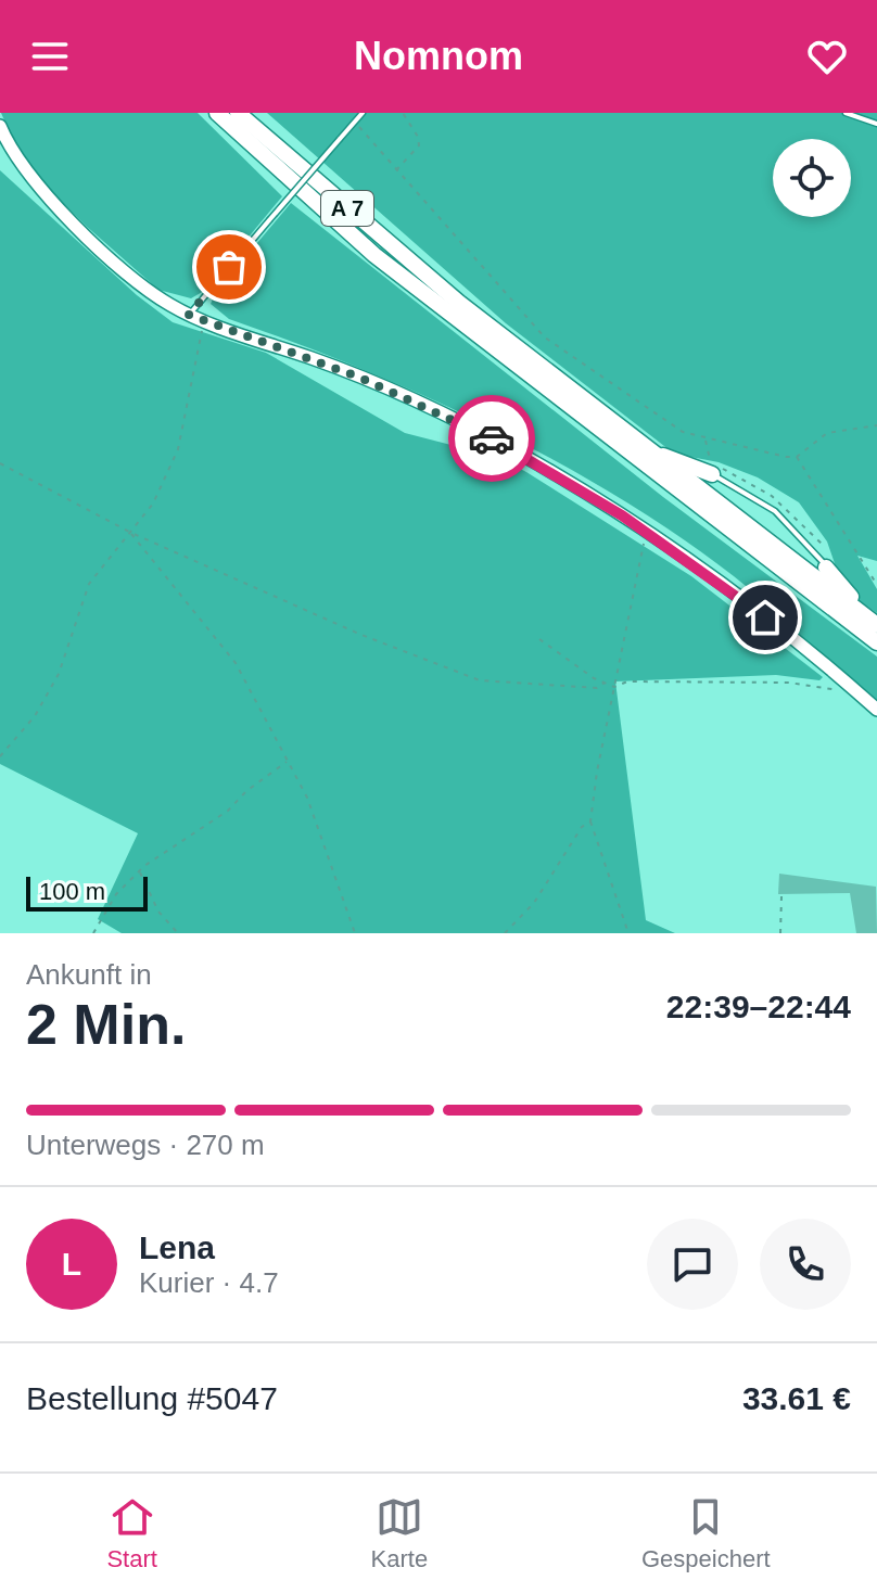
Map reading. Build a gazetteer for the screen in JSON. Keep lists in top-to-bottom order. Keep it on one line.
{"streets":{"highway":["A 7"]},"scale_bar":"100 m","page":{"header":"Nomnom","scale":"100 m","heading":["2 Min.","Ankunft in","22:39–22:44"],"panel":["Lena","Kurier · 4.7","Bestellung #5047","33.61 €"],"bar":"Unterwegs · 270 m","round":"L","tabs":["Start","Karte","Gespeichert"]}}
